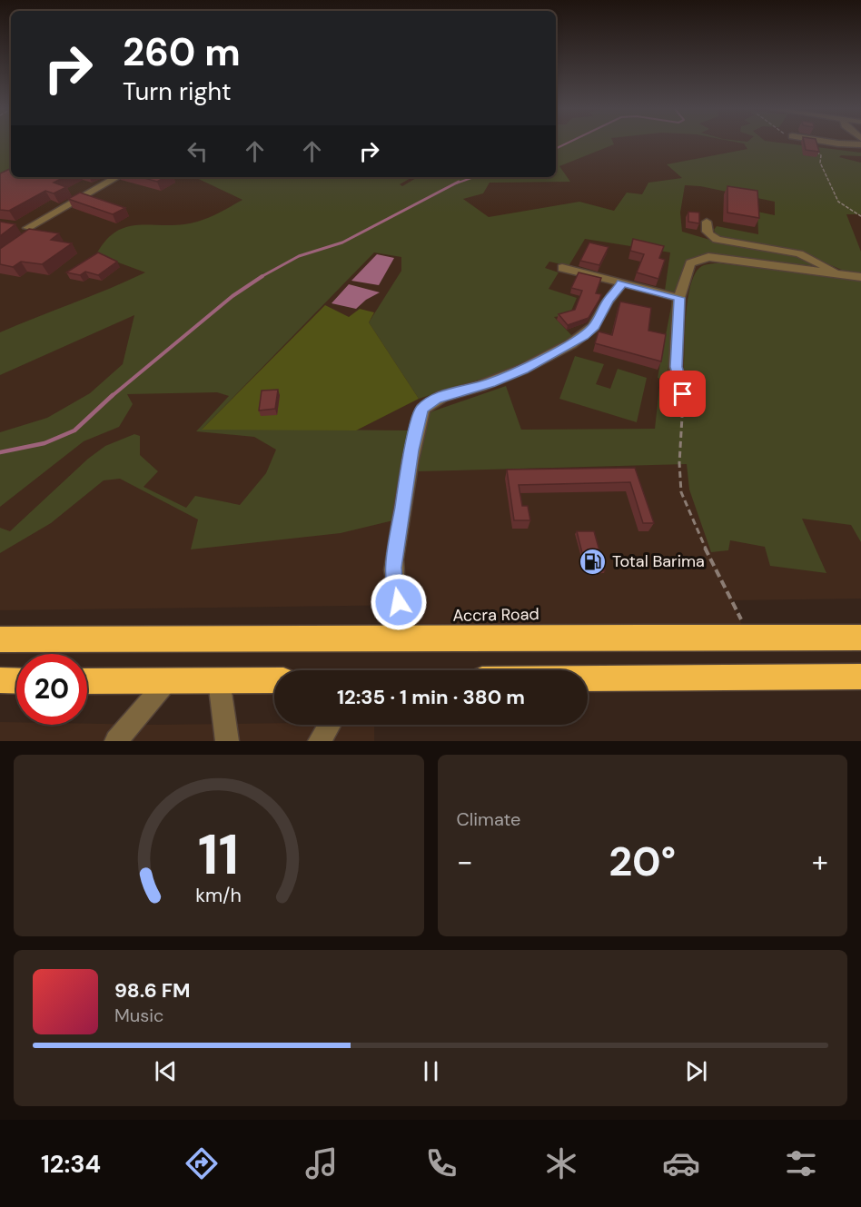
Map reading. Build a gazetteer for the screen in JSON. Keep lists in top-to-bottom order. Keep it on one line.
{"streets":{"highway":["Accra Road"]},"places":{"fuel station":["Total Barima"]},"page":{"turn":["260 m","Turn right"],"limit":"20","trip":"12:35 · 1 min · 380 m","tile":"Climate","heat":["−","20°","+"],"song":["98.6 FM","Music"],"tabs":"12:34","gauge":["11","km/h"]}}
